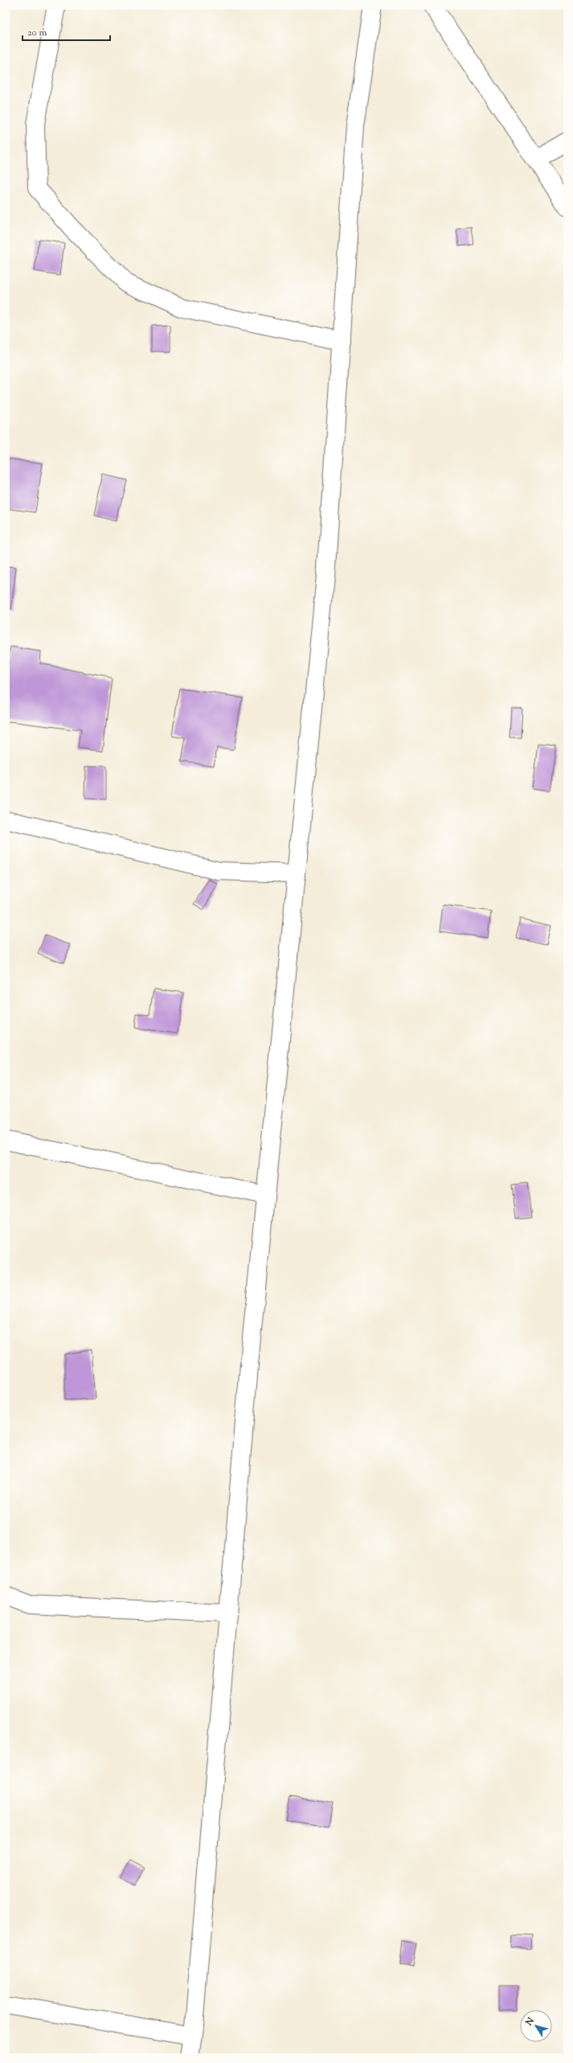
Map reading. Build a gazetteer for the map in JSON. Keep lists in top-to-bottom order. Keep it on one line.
{"scale_bar":"20 m","north":"top left"}
